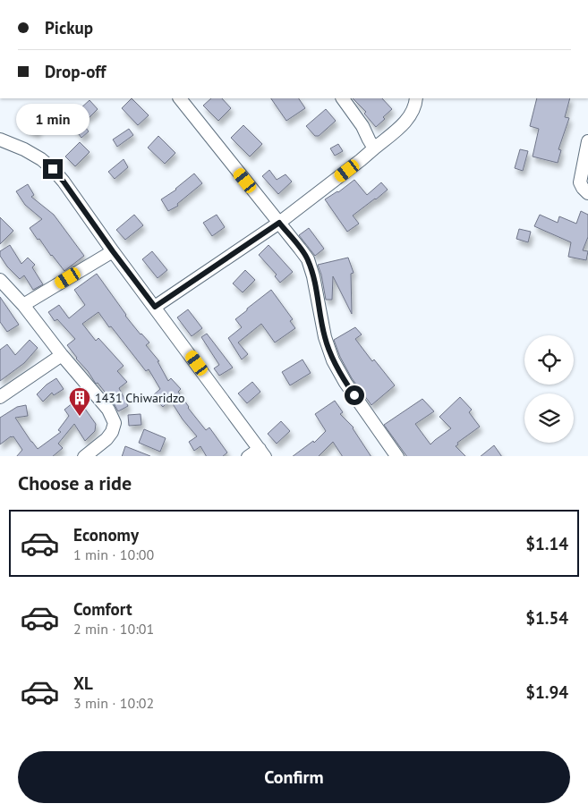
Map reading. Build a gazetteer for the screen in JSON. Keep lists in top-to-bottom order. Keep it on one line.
{"places":{"building":["1431 Chiwaridzo"]},"page":{"banner":["Pickup","Drop-off"],"bubble":"1 min","heading":"Choose a ride","list":[{"name":"Economy","note":"1 min · 10:00","value":"$1.14"},{"name":"Comfort","note":"2 min · 10:01","value":"$1.54"},{"name":"XL","note":"3 min · 10:02","value":"$1.94"}],"buttons":"Confirm"}}
